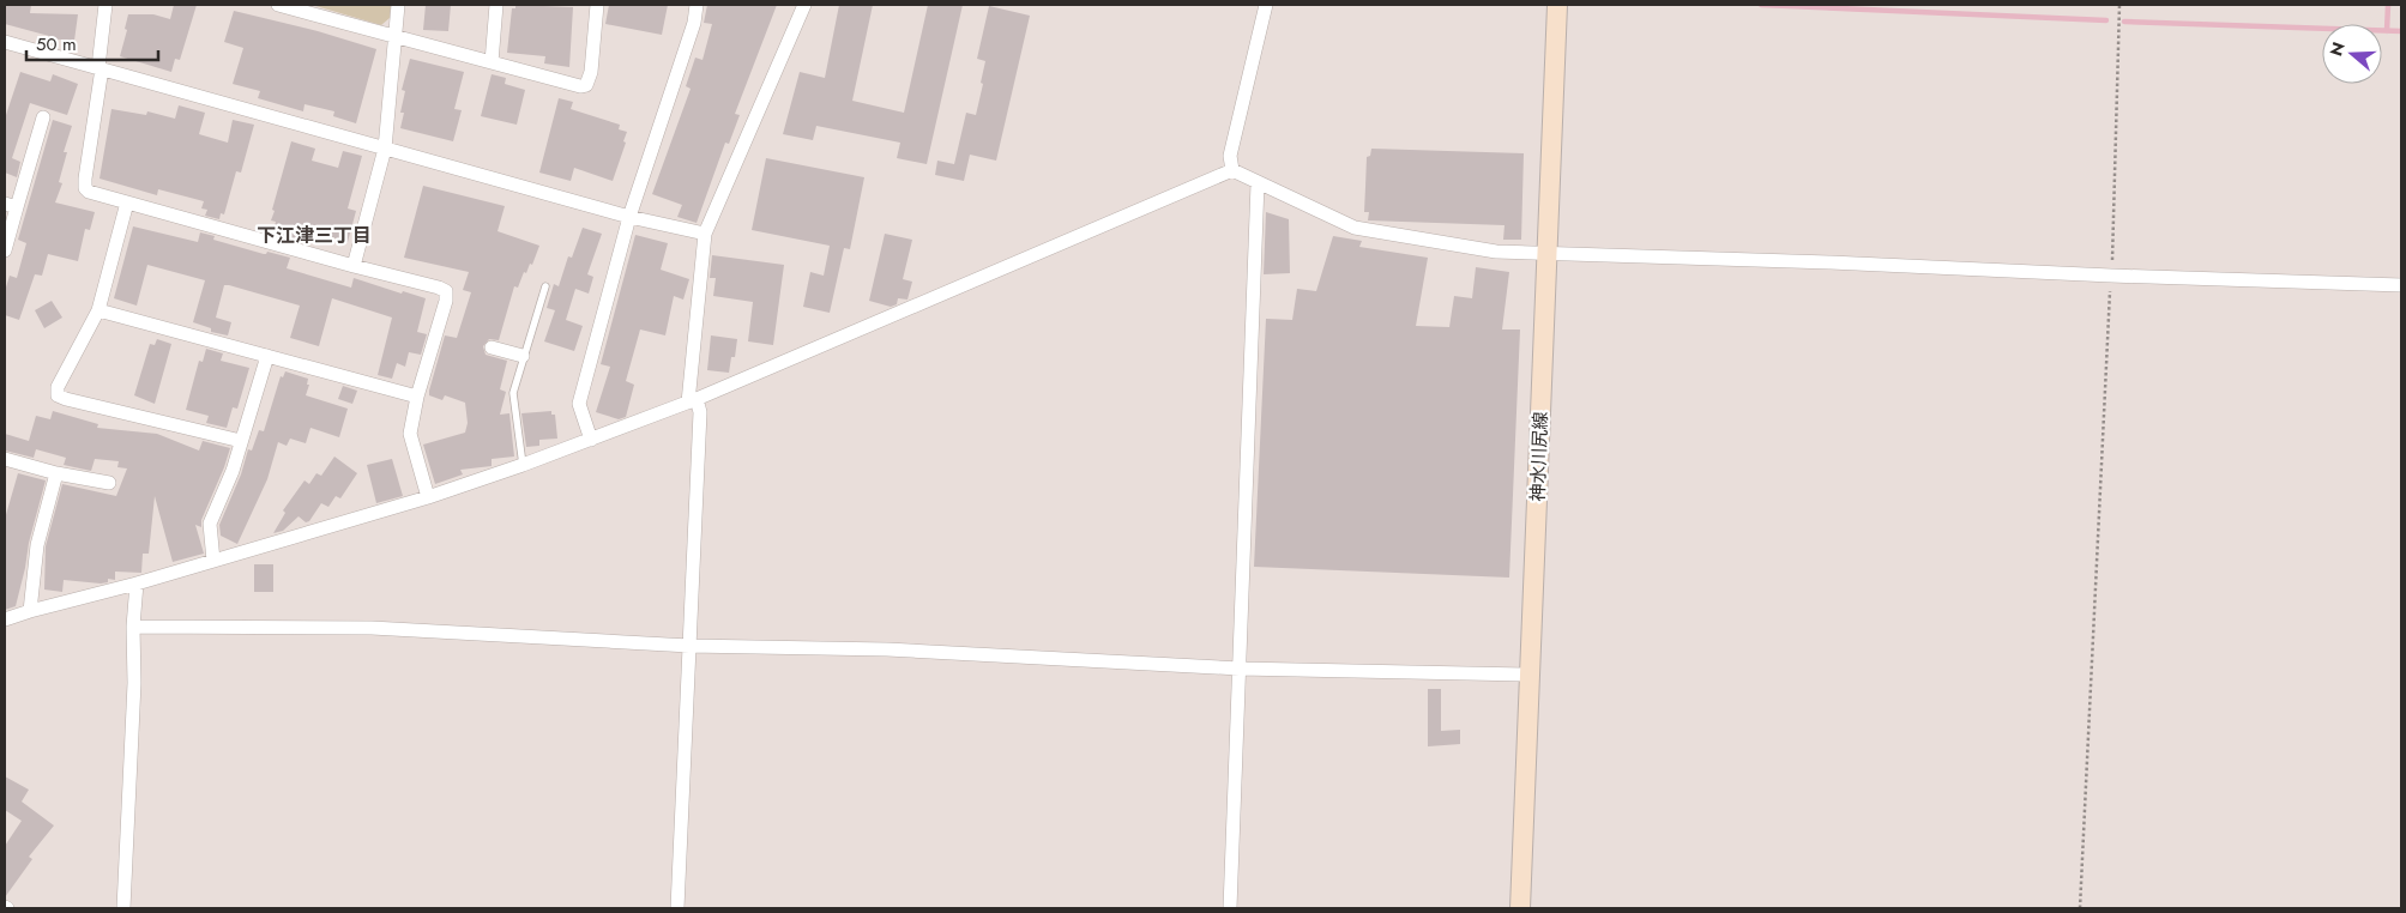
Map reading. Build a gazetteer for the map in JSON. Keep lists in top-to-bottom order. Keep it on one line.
{"streets":{"main road":["神水川尻線"]},"districts":["下江津三丁目"],"scale_bar":"50 m","north":"left"}
